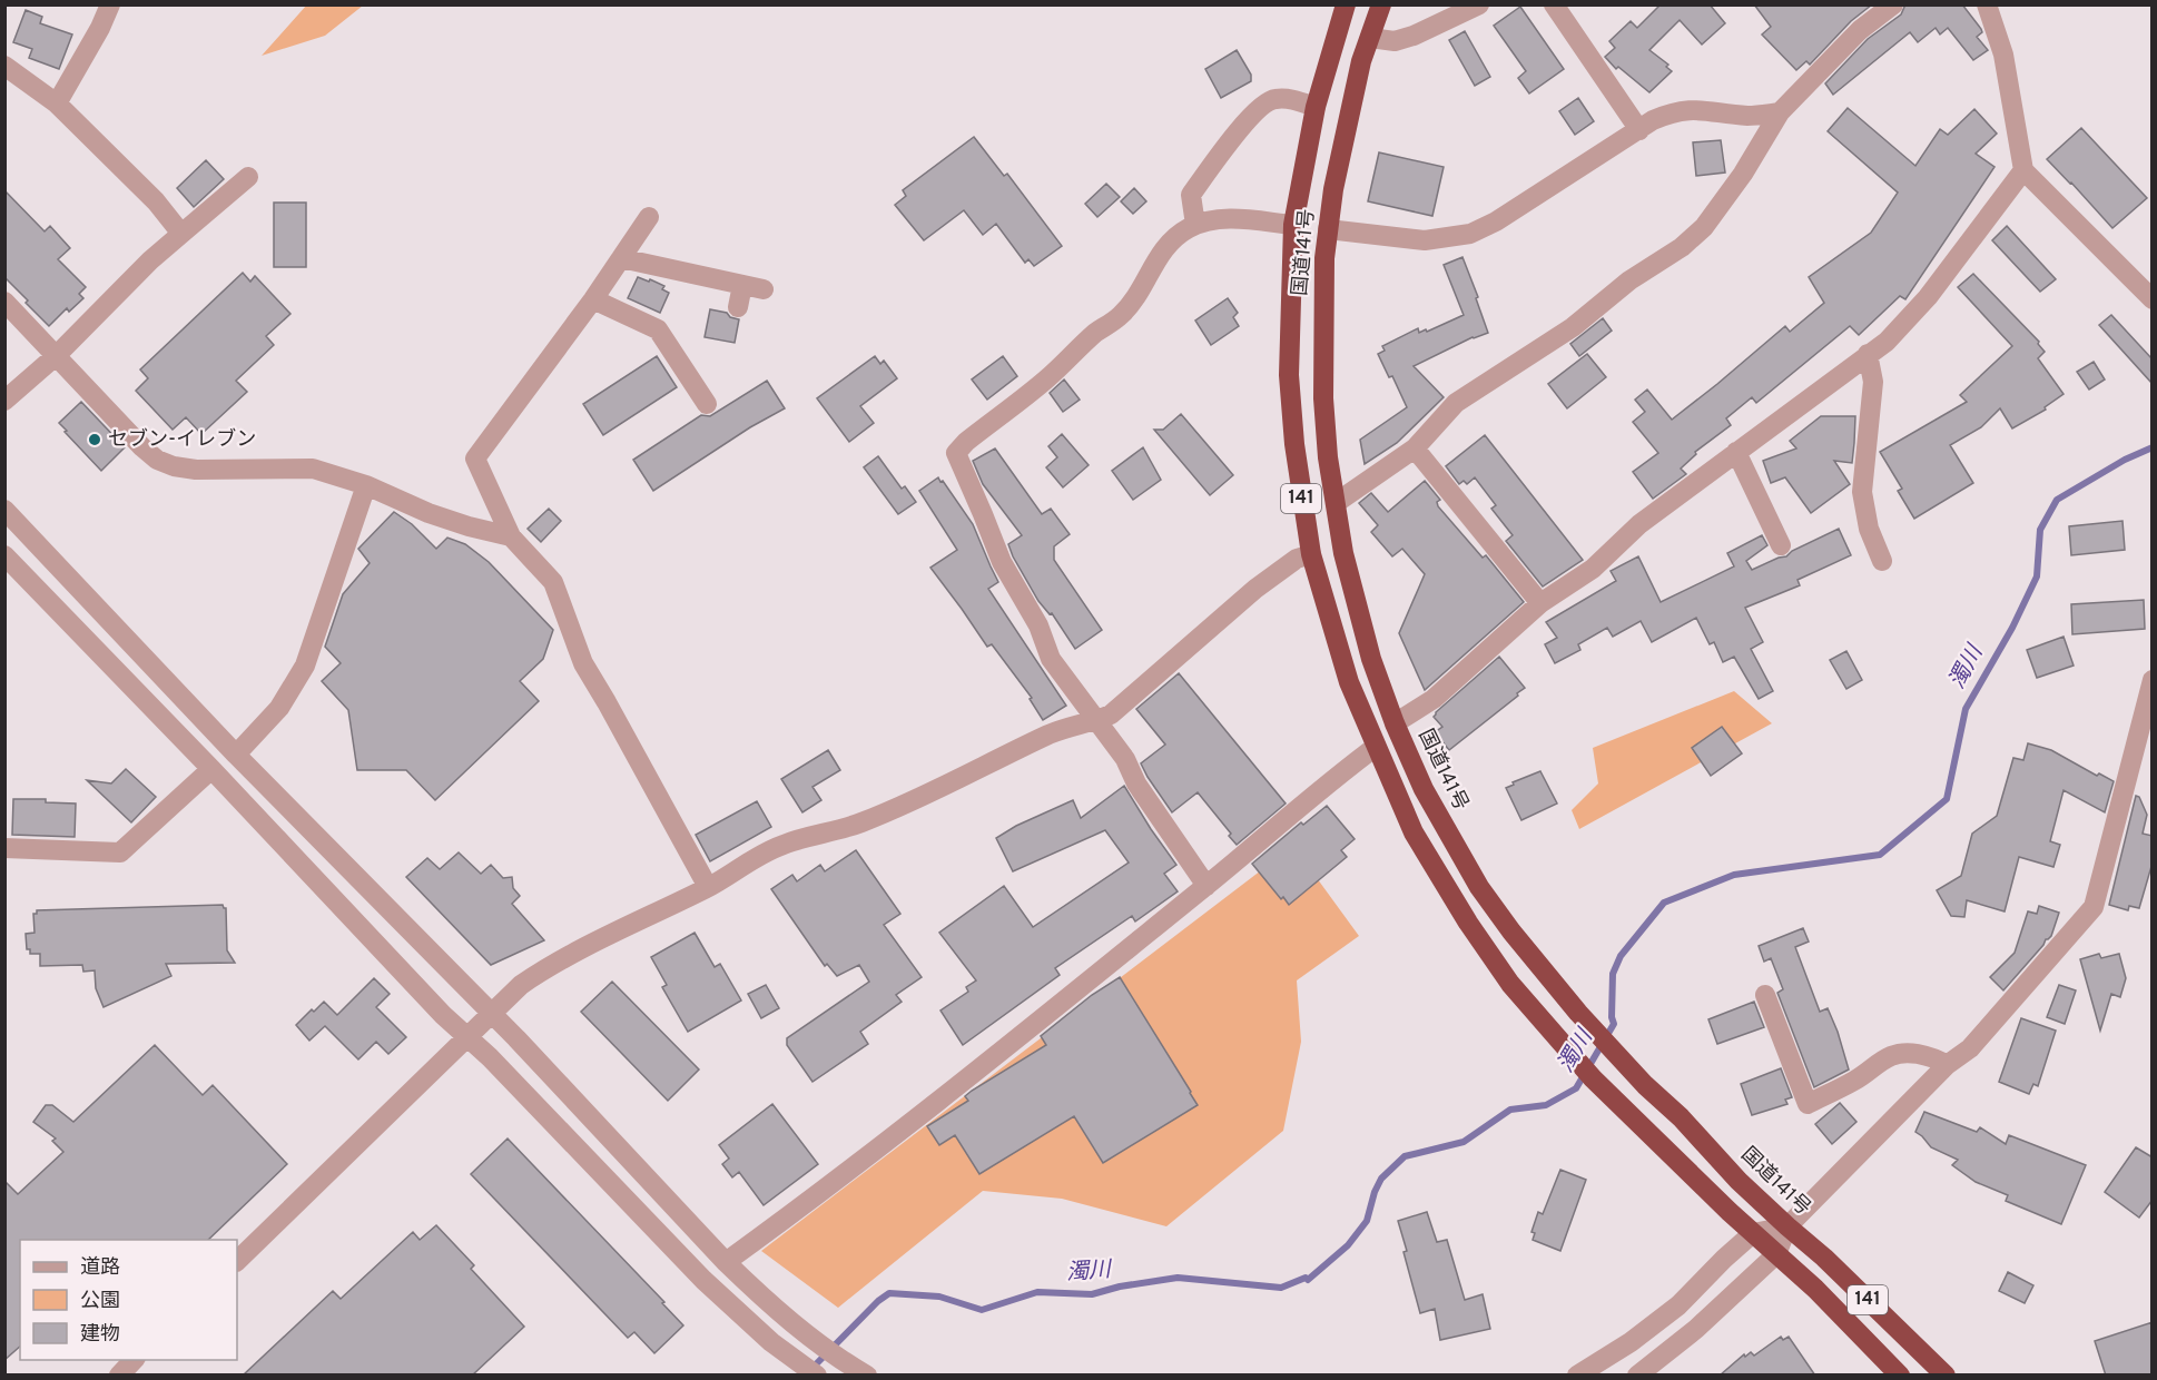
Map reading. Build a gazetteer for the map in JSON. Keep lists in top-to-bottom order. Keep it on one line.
{"streets":{"highway":["国道141号","141"]},"water":["濁川"],"places":["セブン-イレブン"],"legend":["道路","公園","建物"]}
